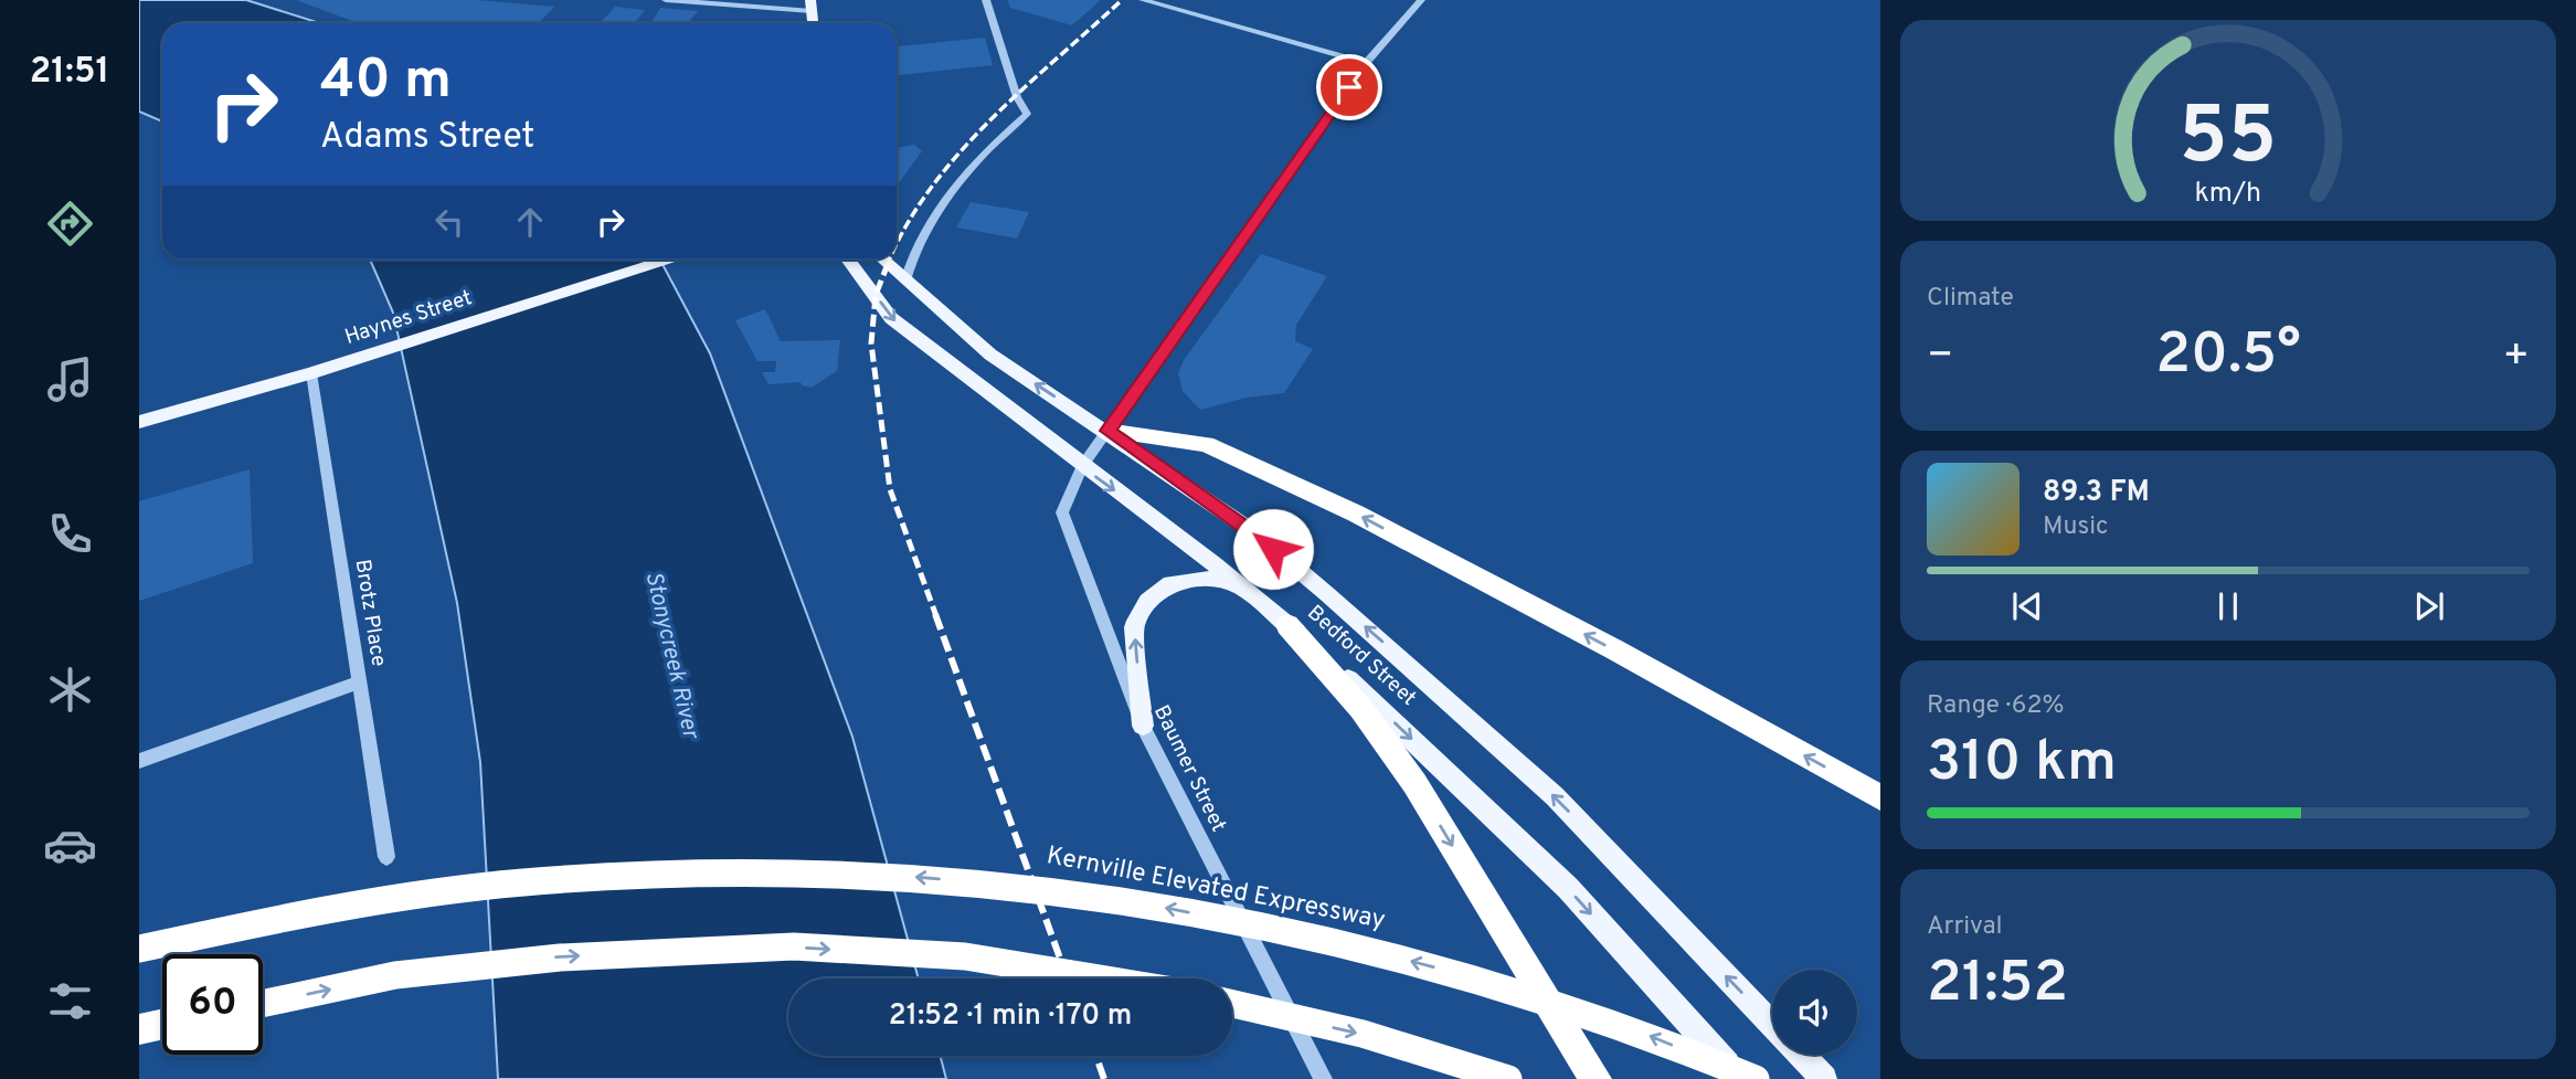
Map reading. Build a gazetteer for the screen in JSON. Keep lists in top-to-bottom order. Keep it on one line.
{"streets":{"highway":["Kernville Elevated Expressway"],"main road":["Haynes Street","Bedford Street"],"street":["Brotz Place","Baumer Street"]},"crossings":[["Haynes Street","Brotz Place"],["Bedford Street","Baumer Street"]],"water":["Stonycreek River"],"page":{"tabs":"21:51","turn":["40 m","Adams Street"],"tile":["Climate",["Range · 62%","310 km"],["Arrival","21:52"]],"heat":["−","20.5°","+"],"song":["89.3 FM","Music"],"limit":"60","trip":"21:52 · 1 min · 170 m","gauge":["55","km/h"]}}
